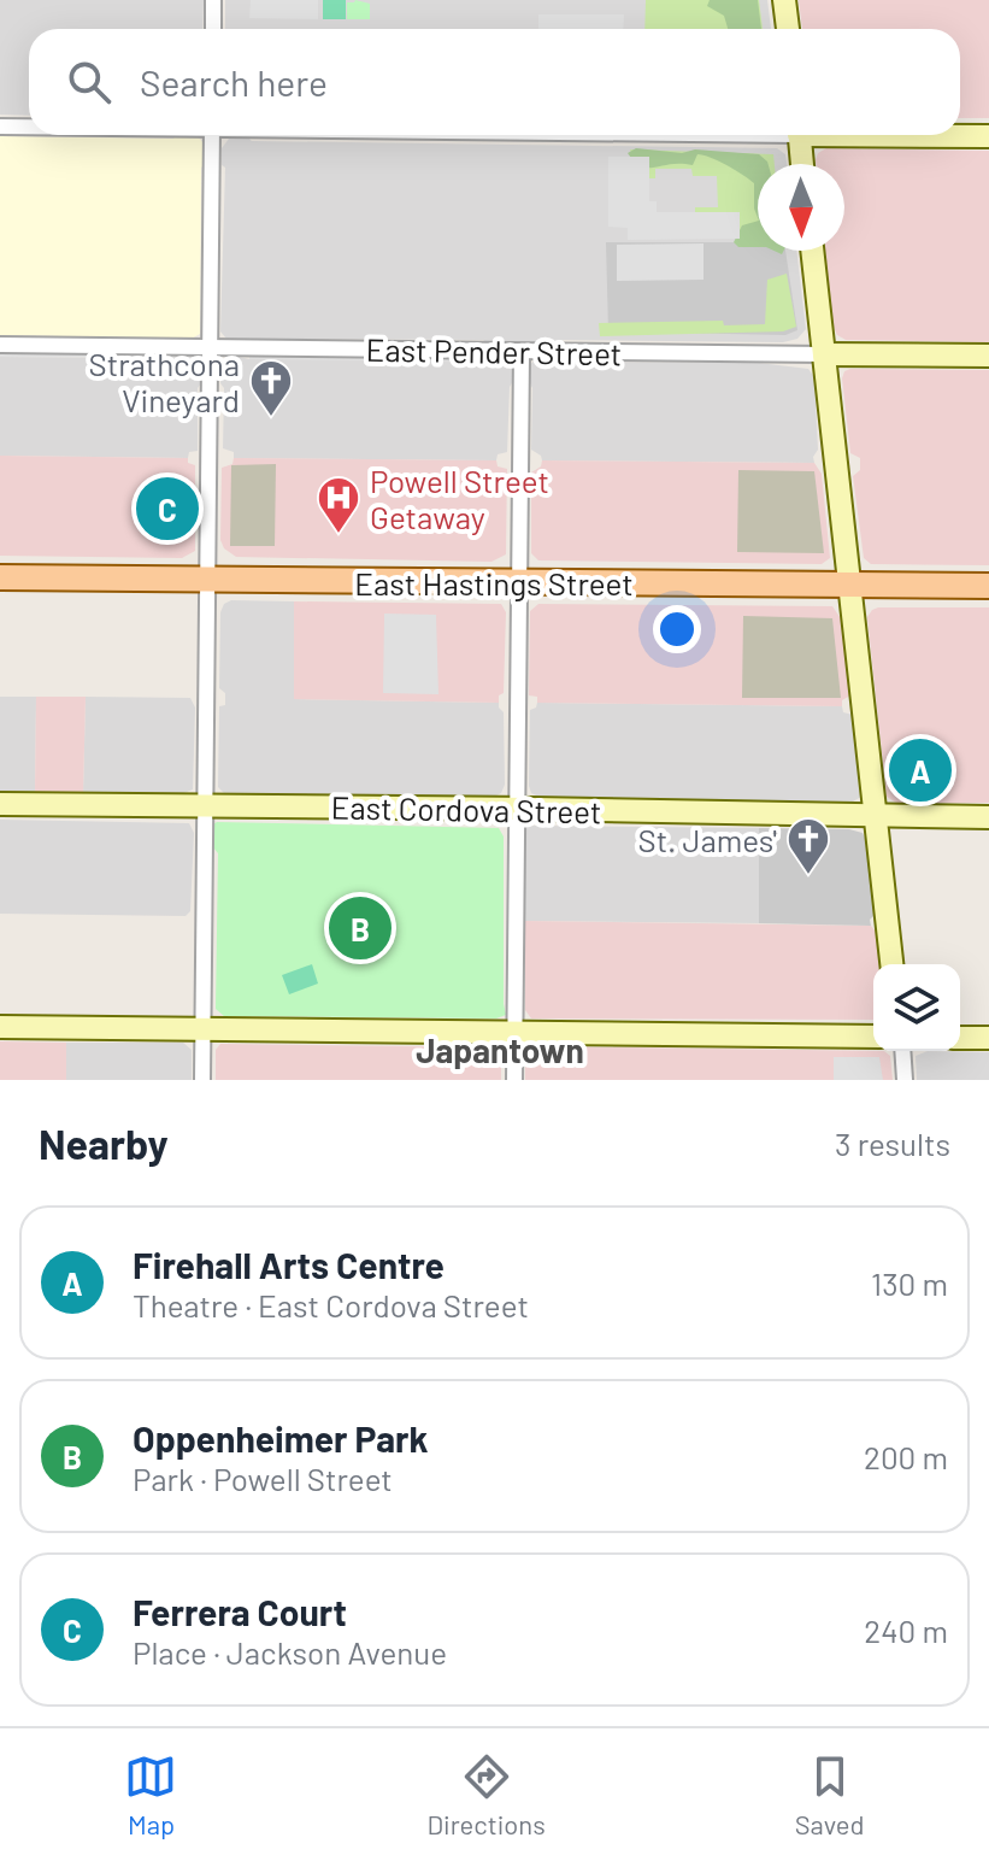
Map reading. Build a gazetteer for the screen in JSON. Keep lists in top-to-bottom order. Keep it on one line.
{"streets":{"main road":["East Pender Street","East Hastings Street","East Cordova Street"]},"districts":["Japantown"],"places":{"church":["Strathcona Vineyard","St. James'"],"hospital":["Powell Street Getaway"]},"north":"bottom","page":{"search":"Search here","pins":["C","A","B"],"heading":["Nearby","3 results"],"list":[{"mark":"A","name":"Firehall Arts Centre","note":"Theatre · East Cordova Street","value":"130 m"},{"mark":"B","name":"Oppenheimer Park","note":"Park · Powell Street","value":"200 m"},{"mark":"C","name":"Ferrera Court","note":"Place · Jackson Avenue","value":"240 m"}],"nav":["Map","Directions","Saved"]}}
